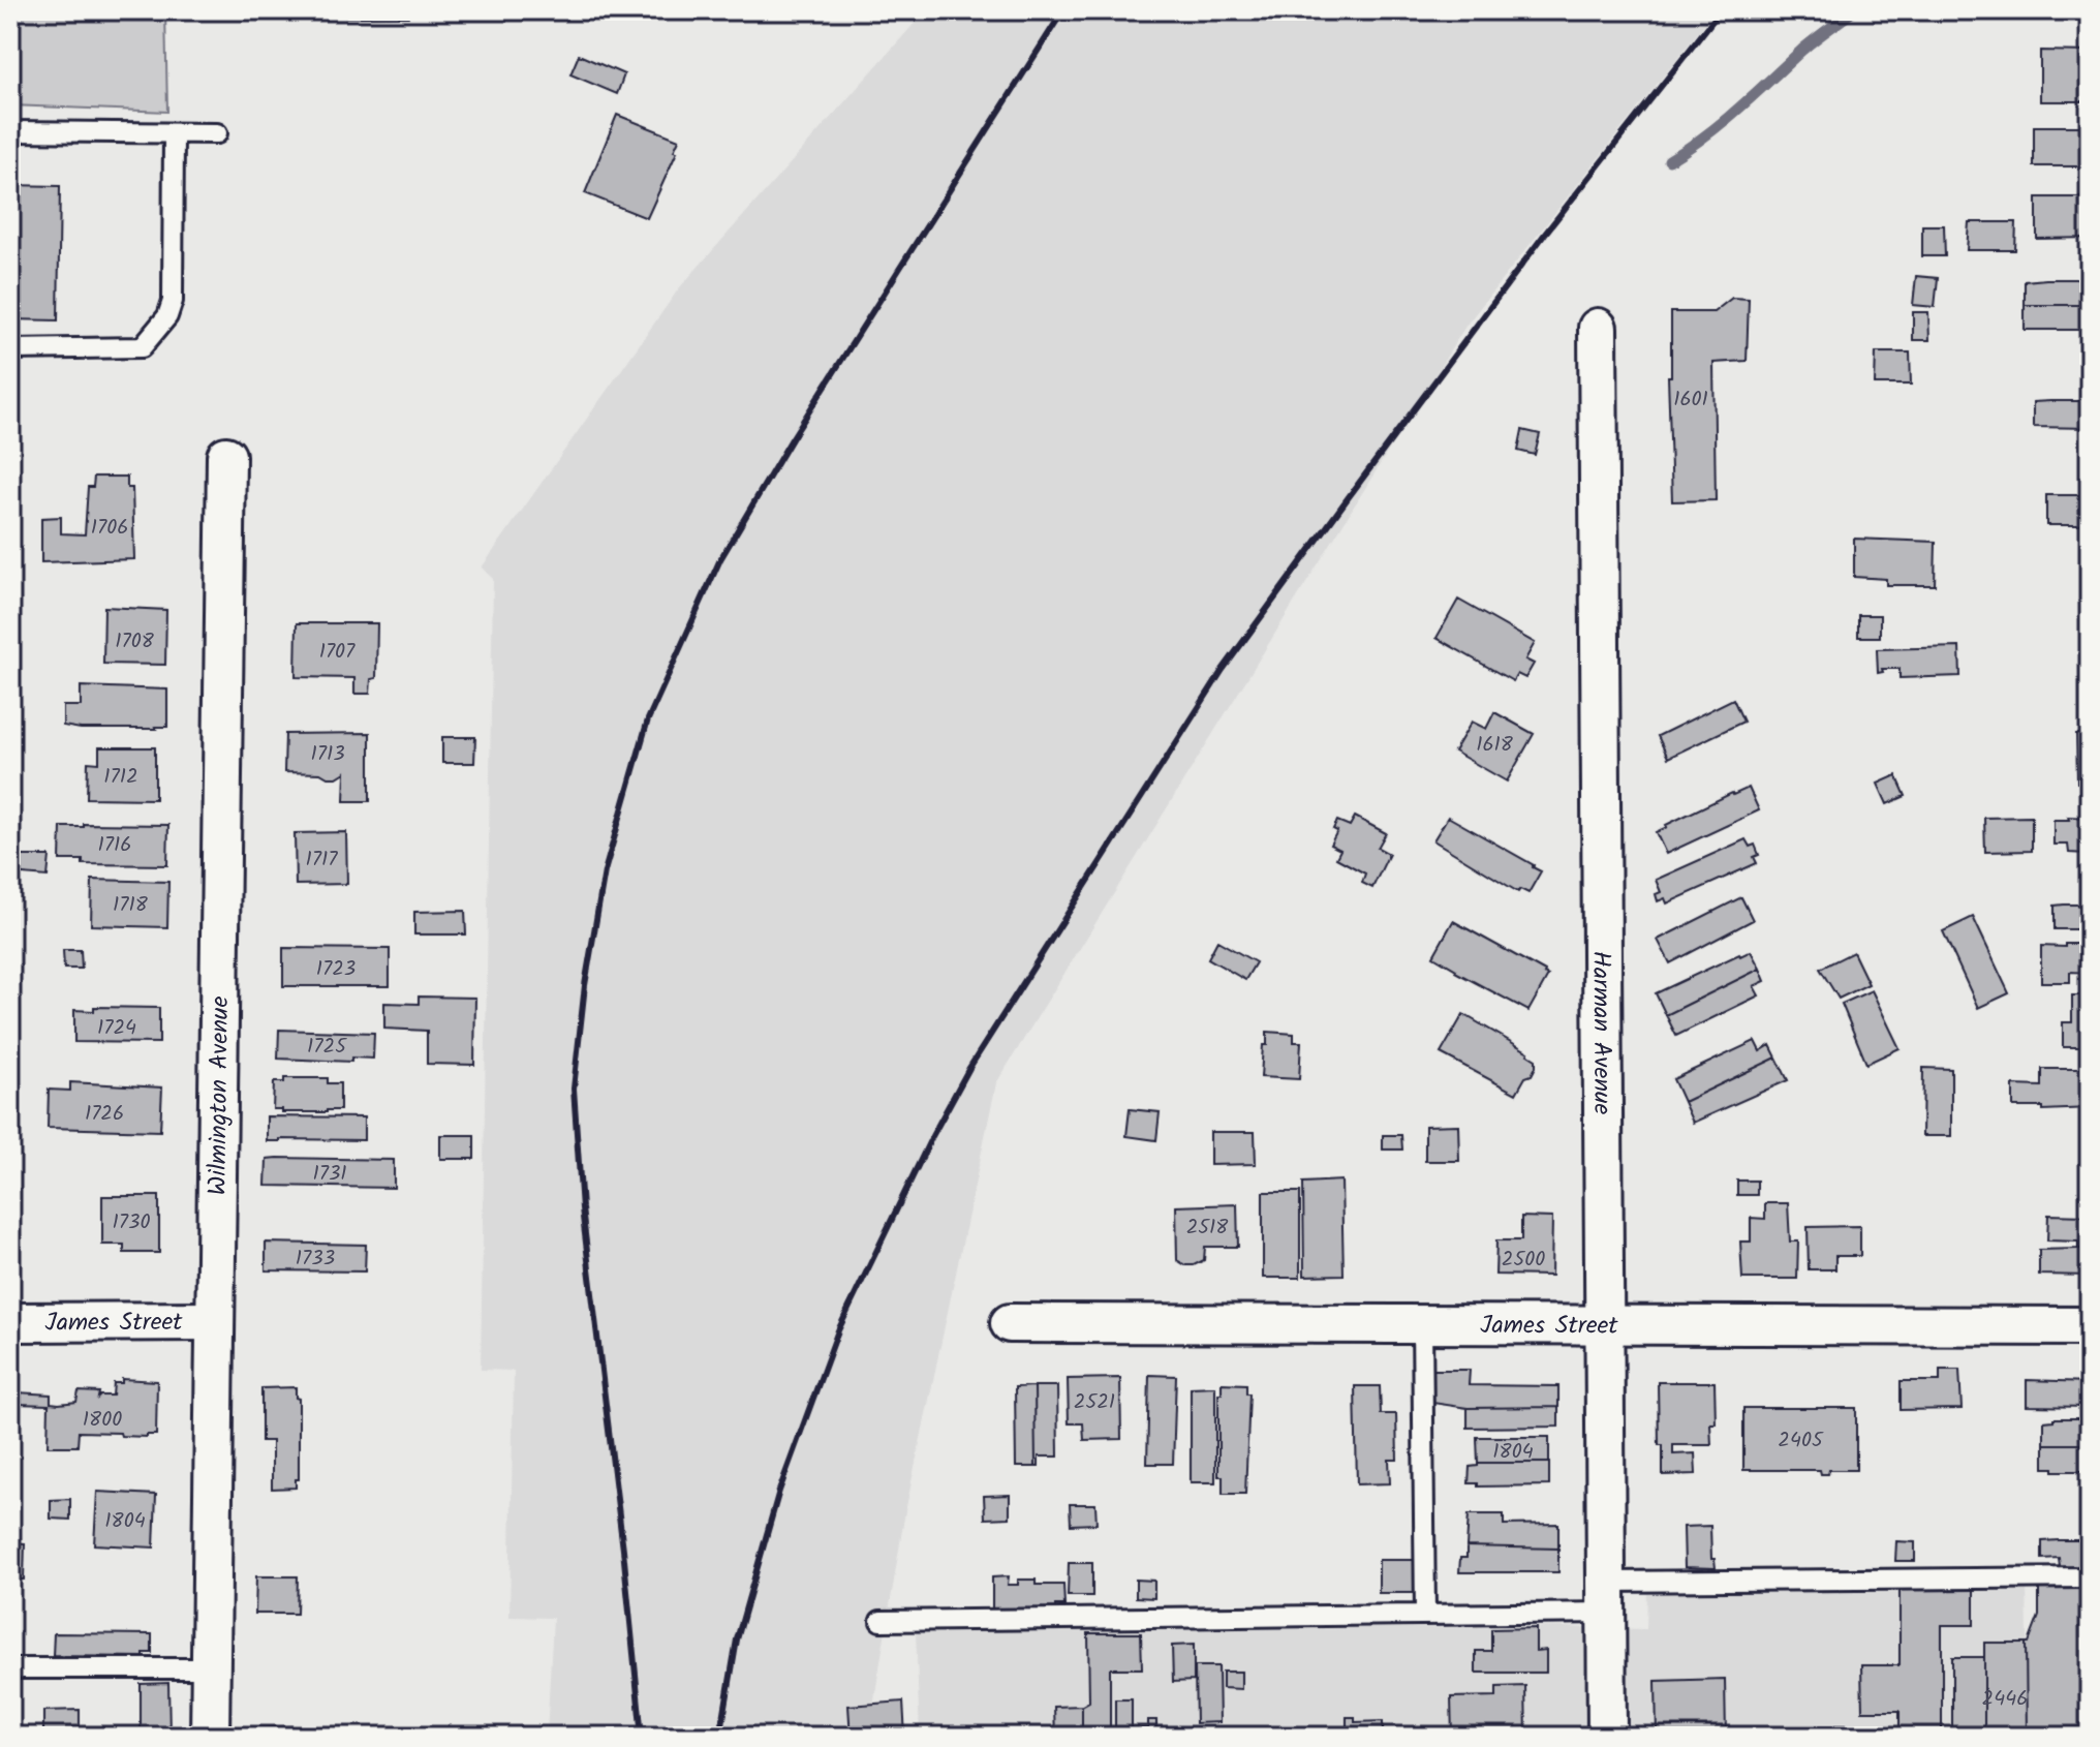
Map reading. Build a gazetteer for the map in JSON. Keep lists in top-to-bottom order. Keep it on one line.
{"streets":{"street":["Harman Avenue","Wilmington Avenue","James Street"]},"crossings":[["Harman Avenue","James Street"],["Wilmington Avenue","James Street"]],"house_numbers":["1601","1706","1708","1707","1618","1713","1712","1716","1717","1718","1723","1724","1725","1726","1731","1730","2518","1733","2500","2521","1800","2405","1804","1804","2446"]}
